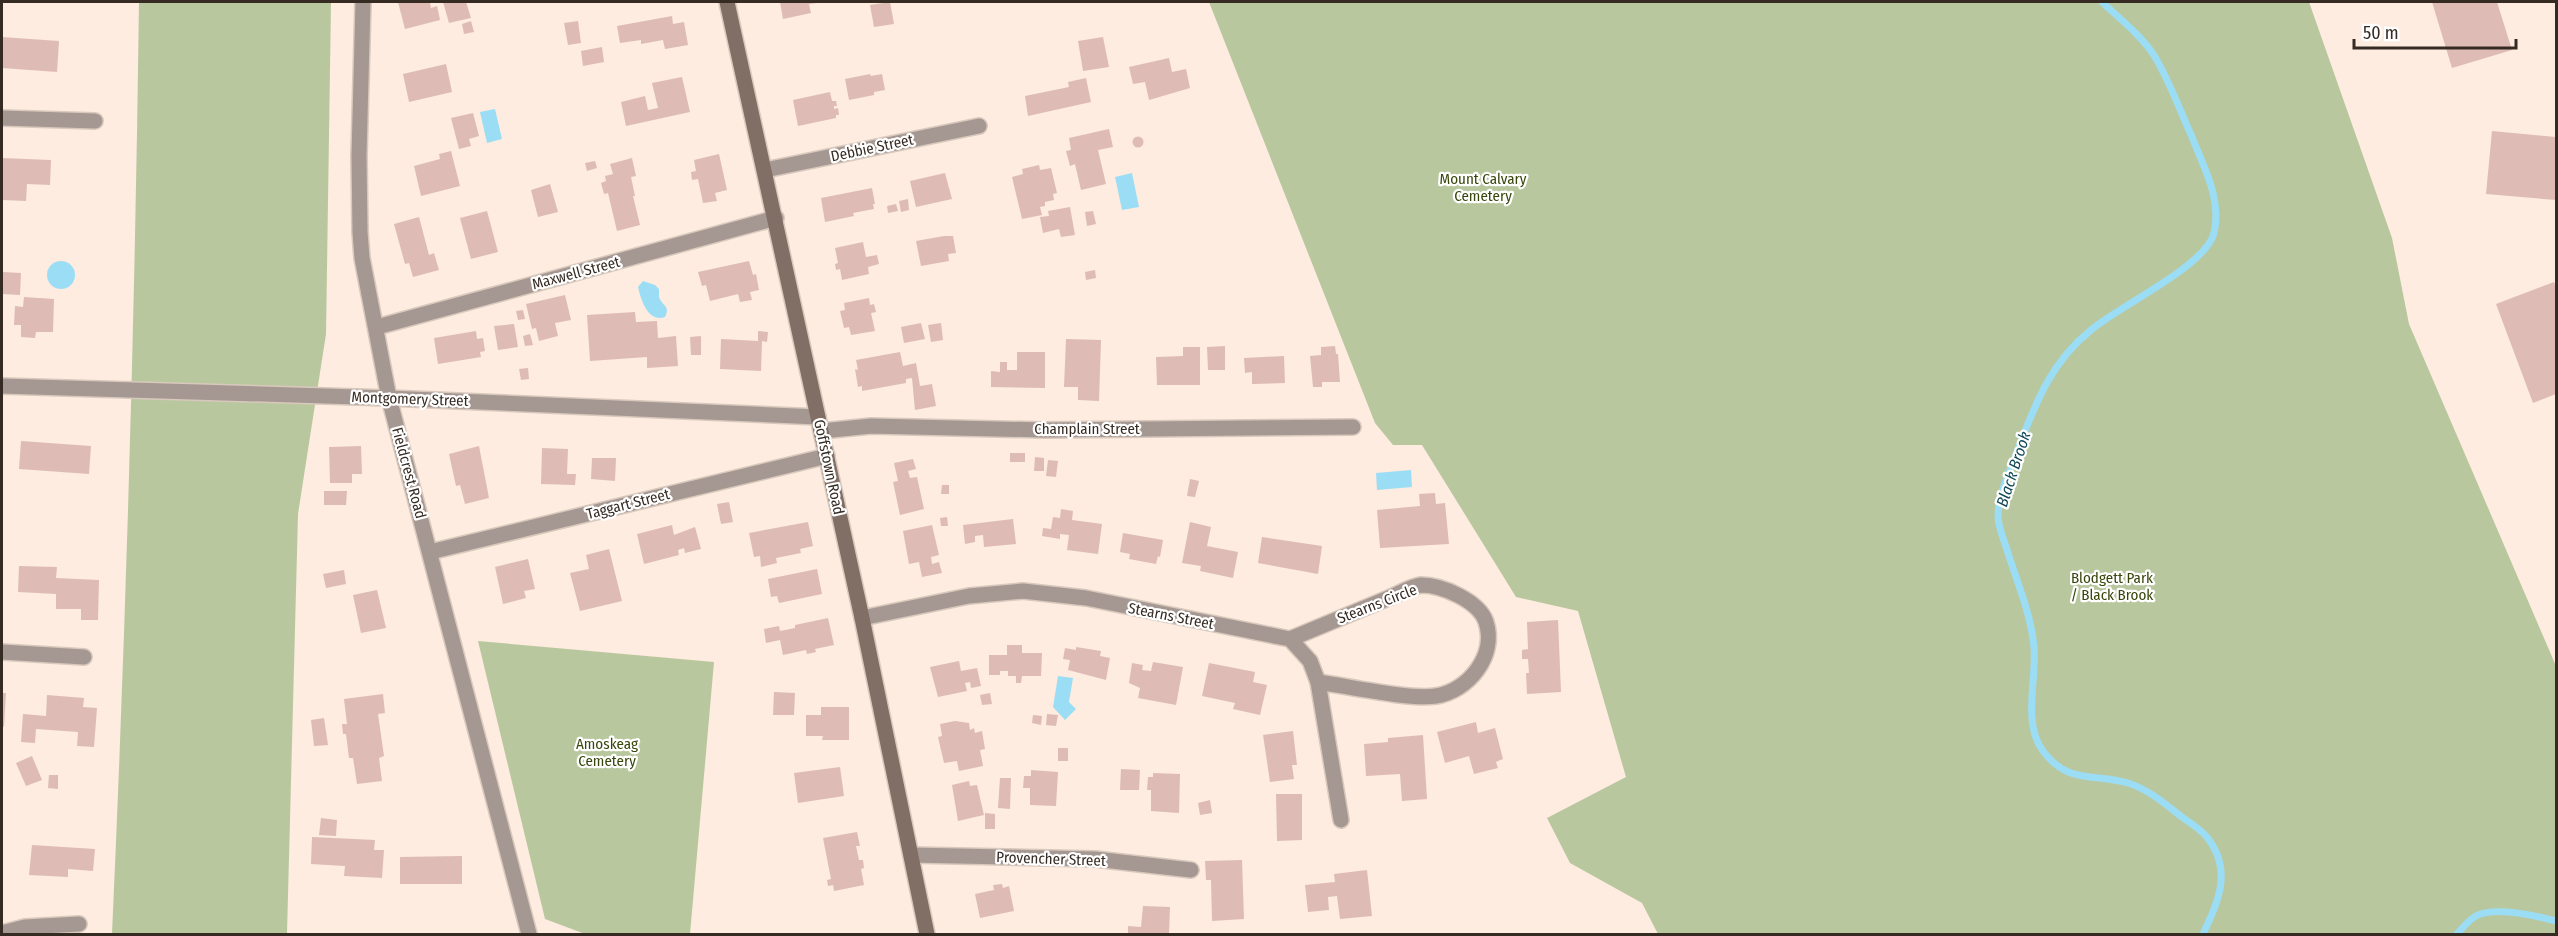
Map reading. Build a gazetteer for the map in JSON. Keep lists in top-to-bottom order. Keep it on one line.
{"streets":{"main road":["Goffstown Road"],"street":["Debbie Street","Maxwell Street","Montgomery Street","Champlain Street","Fieldcrest Road","Taggart Street","Stearns Circle","Stearns Street","Provencher Street"]},"crossings":[["Debbie Street","Goffstown Road"],["Maxwell Street","Goffstown Road"],["Maxwell Street","Fieldcrest Road"],["Montgomery Street","Champlain Street"],["Montgomery Street","Goffstown Road"],["Montgomery Street","Fieldcrest Road"],["Champlain Street","Goffstown Road"],["Goffstown Road","Taggart Street"],["Goffstown Road","Stearns Street"],["Goffstown Road","Provencher Street"],["Fieldcrest Road","Taggart Street"],["Stearns Circle","Stearns Street"]],"water":["Black Brook"],"parks":["Mount Calvary Cemetery","Blodgett Park / Black Brook","Amoskeag Cemetery"],"scale_bar":"50 m"}
